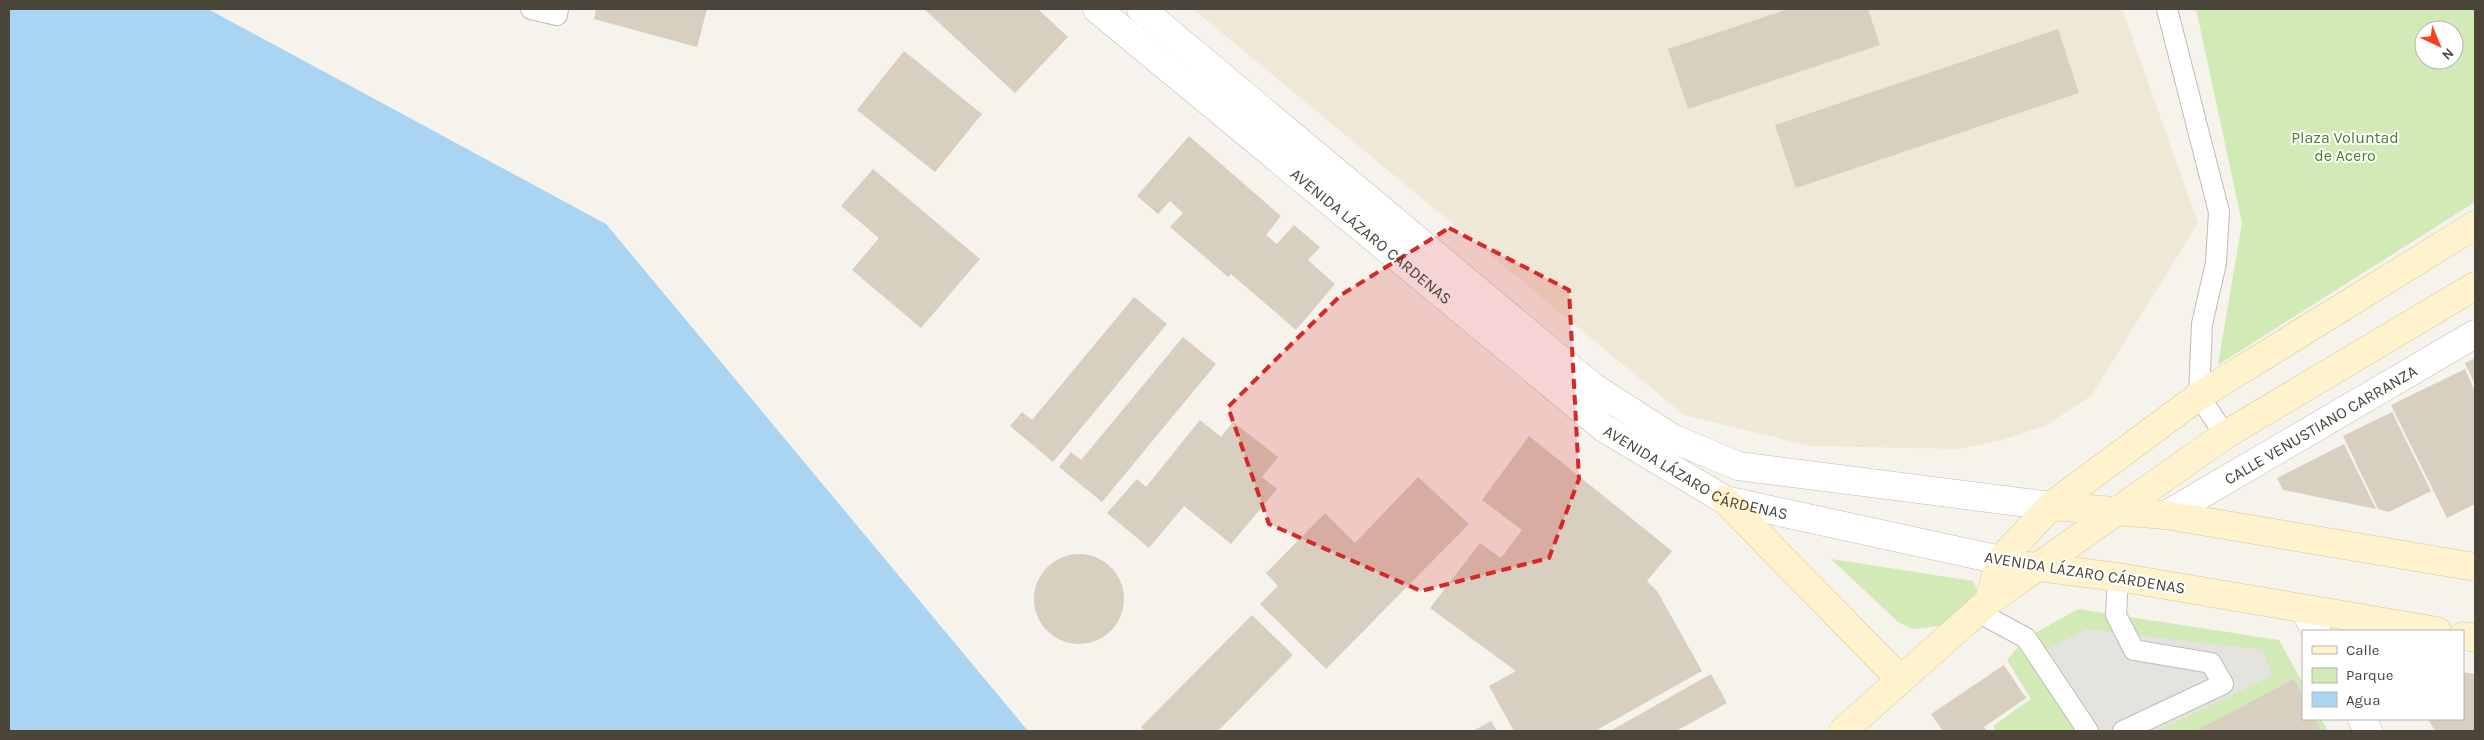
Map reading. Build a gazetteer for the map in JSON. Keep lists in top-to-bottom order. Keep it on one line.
{"streets":{"main road":["AVENIDA LÁZARO CÁRDENAS"],"street":["CALLE VENUSTIANO CARRANZA"]},"crossings":[["AVENIDA LÁZARO CÁRDENAS","CALLE VENUSTIANO CARRANZA"]],"parks":["Plaza Voluntad de Acero"],"legend":["Calle","Parque","Agua"],"north":"bottom right"}
